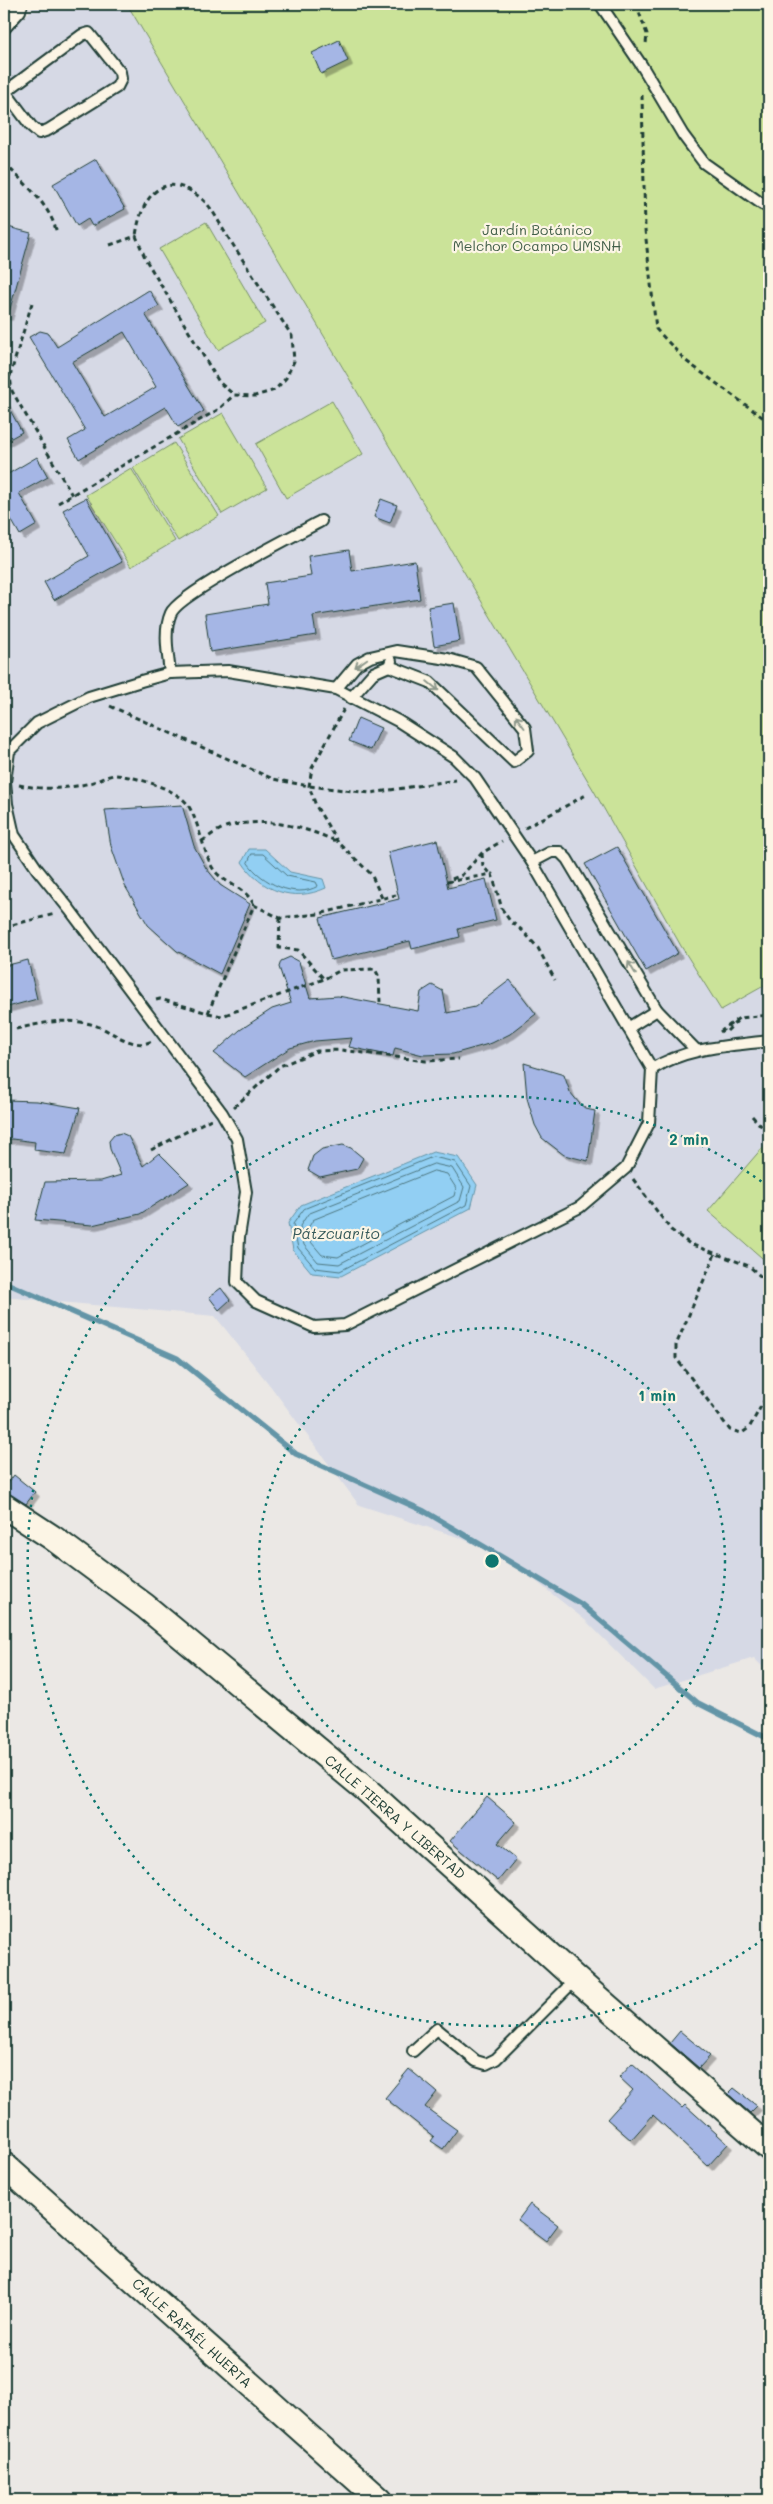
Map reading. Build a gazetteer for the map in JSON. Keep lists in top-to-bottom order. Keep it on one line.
{"streets":{"street":["CALLE TIERRA Y LIBERTAD","CALLE RAFAÉL HUERTA"]},"water":["Pátzcuarito"],"parks":["Jardín Botánico Melchor Ocampo UMSNH"],"rings":["2 min","1 min"]}
